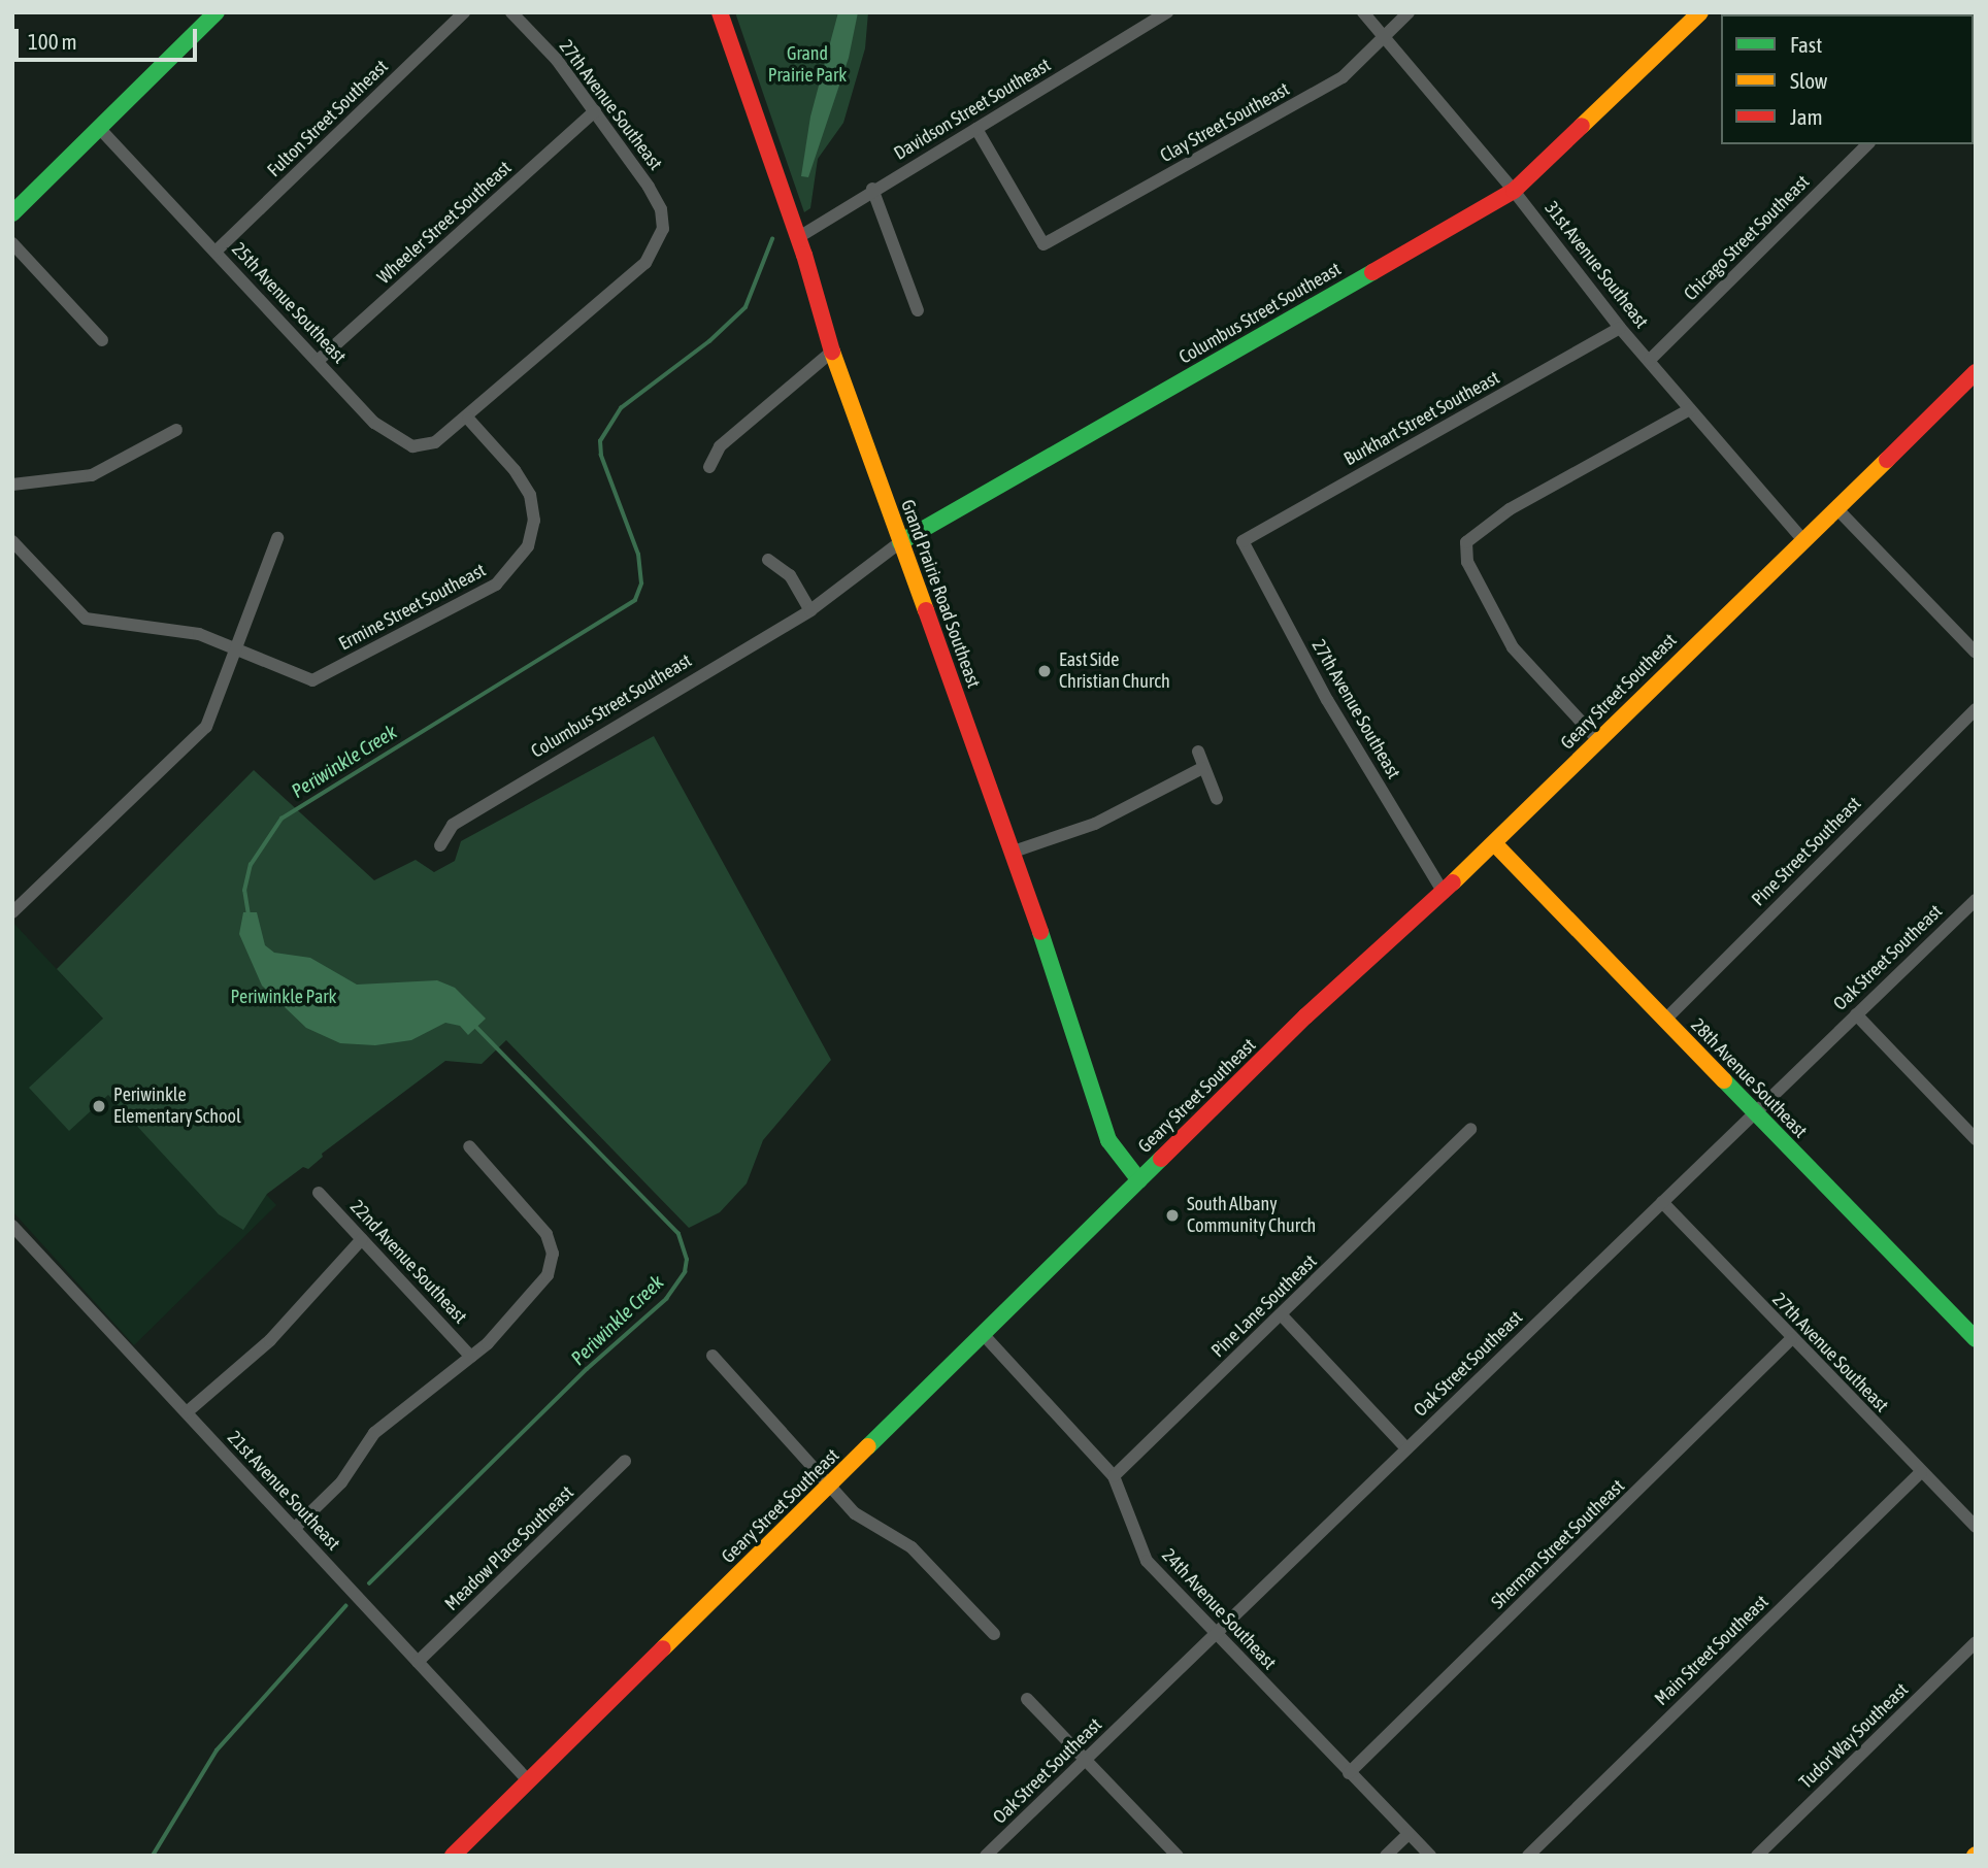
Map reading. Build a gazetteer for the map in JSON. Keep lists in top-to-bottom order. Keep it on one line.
{"streets":{"main road":["Columbus Street Southeast","Grand Prairie Road Southeast","Geary Street Southeast","28th Avenue Southeast"],"street":["27th Avenue Southeast","Davidson Street Southeast","Fulton Street Southeast","Clay Street Southeast","Wheeler Street Southeast","Chicago Street Southeast","31st Avenue Southeast","25th Avenue Southeast","Burkhart Street Southeast","Ermine Street Southeast","Pine Street Southeast","Oak Street Southeast","22nd Avenue Southeast","Pine Lane Southeast","21st Avenue Southeast","Sherman Street Southeast","Meadow Place Southeast","24th Avenue Southeast","Main Street Southeast","Tudor Way Southeast"]},"crossings":[["27th Avenue Southeast","Wheeler Street Southeast"],["27th Avenue Southeast","25th Avenue Southeast"],["27th Avenue Southeast","Burkhart Street Southeast"],["27th Avenue Southeast","Ermine Street Southeast"],["27th Avenue Southeast","Geary Street Southeast"],["27th Avenue Southeast","Oak Street Southeast"],["27th Avenue Southeast","Sherman Street Southeast"],["27th Avenue Southeast","Main Street Southeast"],["Davidson Street Southeast","Clay Street Southeast"],["Davidson Street Southeast","Grand Prairie Road Southeast"],["Fulton Street Southeast","25th Avenue Southeast"],["Clay Street Southeast","31st Avenue Southeast"],["Wheeler Street Southeast","25th Avenue Southeast"],["Chicago Street Southeast","31st Avenue Southeast"],["31st Avenue Southeast","Columbus Street Southeast"],["31st Avenue Southeast","Burkhart Street Southeast"],["31st Avenue Southeast","Geary Street Southeast"],["25th Avenue Southeast","Ermine Street Southeast"],["Columbus Street Southeast","Grand Prairie Road Southeast"],["Grand Prairie Road Southeast","Geary Street Southeast"],["Geary Street Southeast","28th Avenue Southeast"],["Geary Street Southeast","21st Avenue Southeast"],["Geary Street Southeast","24th Avenue Southeast"],["Pine Street Southeast","28th Avenue Southeast"],["Oak Street Southeast","28th Avenue Southeast"],["Oak Street Southeast","24th Avenue Southeast"],["Pine Lane Southeast","24th Avenue Southeast"],["21st Avenue Southeast","Meadow Place Southeast"],["Sherman Street Southeast","24th Avenue Southeast"]],"water":["Periwinkle Creek"],"parks":["Grand Prairie Park","Periwinkle Park"],"places":["East Side Christian Church","Periwinkle Elementary School","South Albany Community Church"],"legend":["Fast","Slow","Jam"],"scale_bar":"100 m"}
